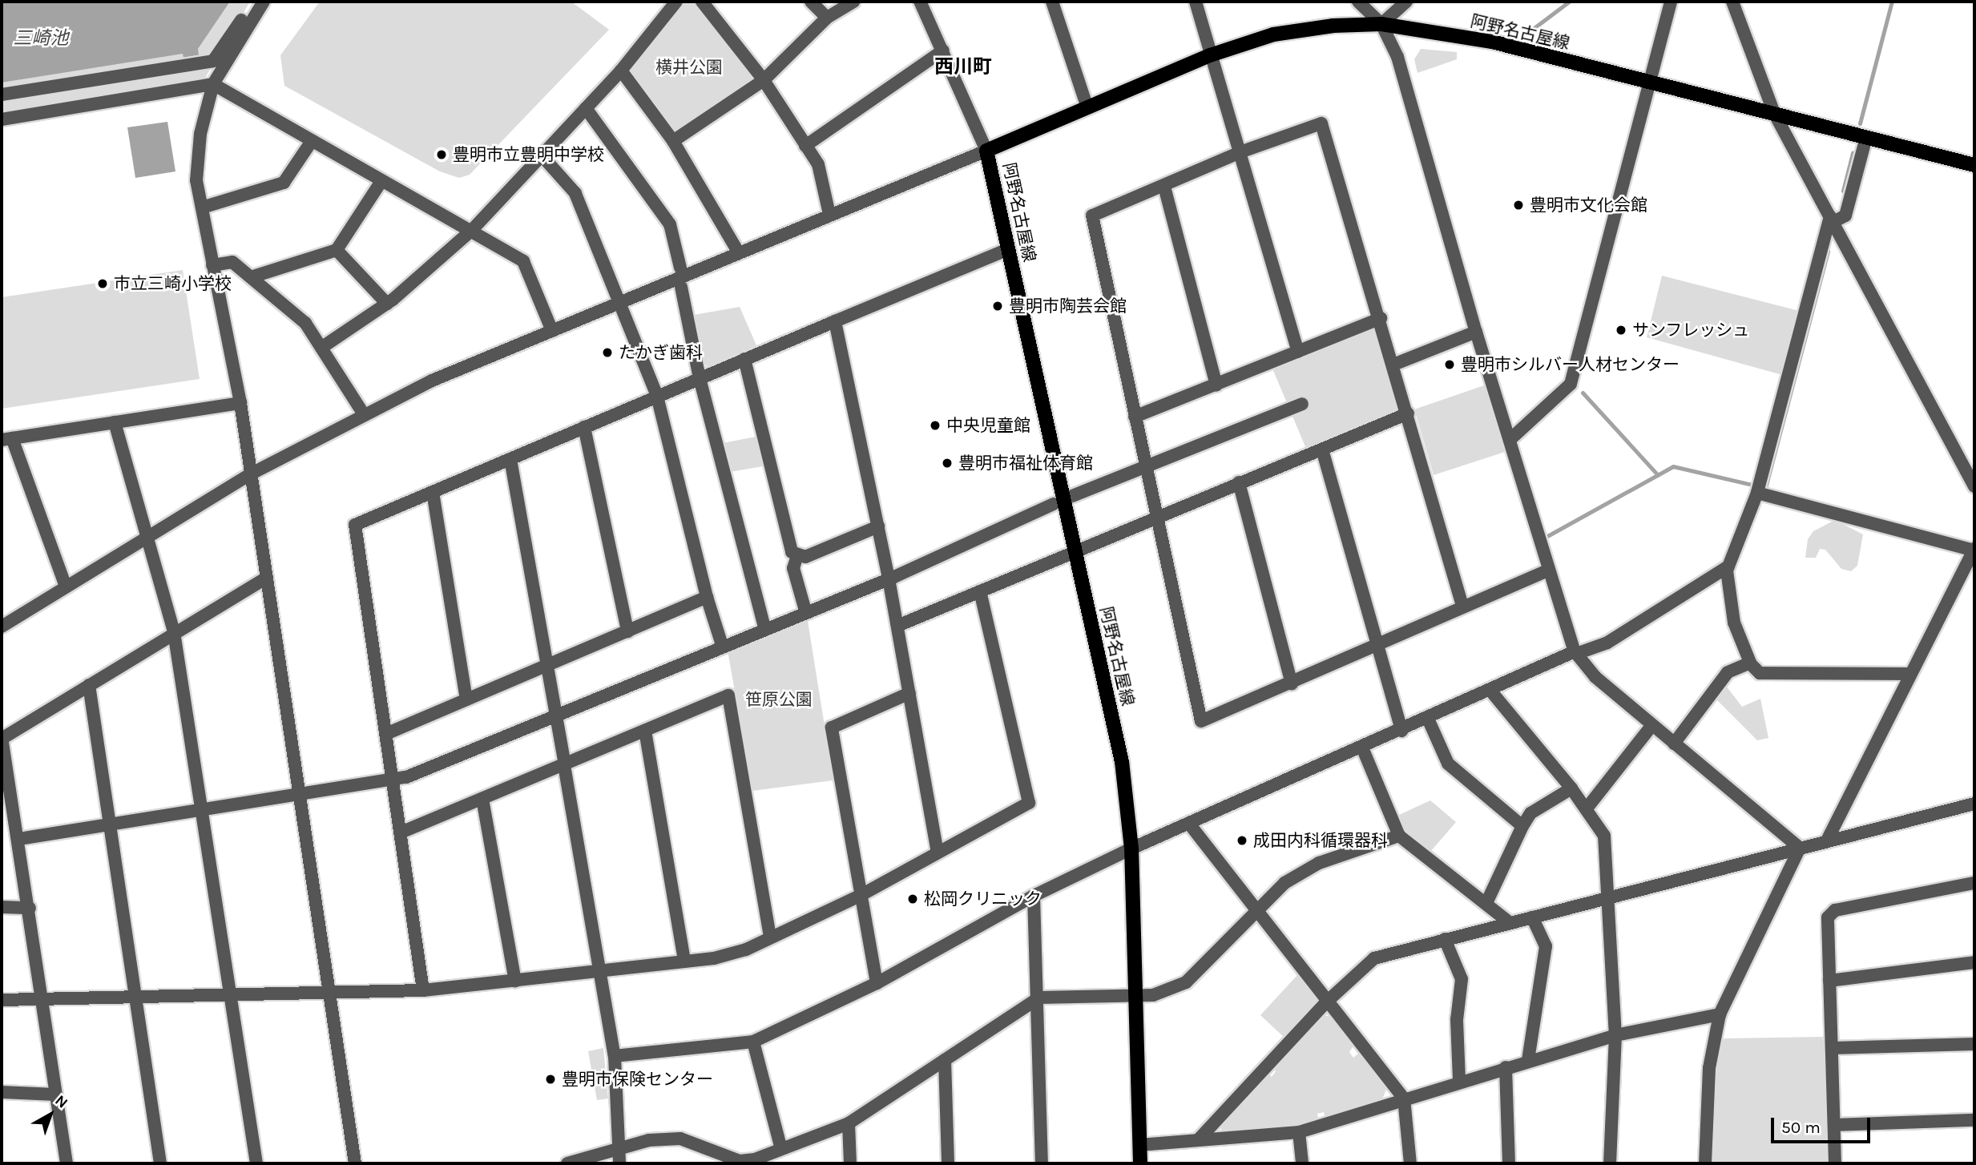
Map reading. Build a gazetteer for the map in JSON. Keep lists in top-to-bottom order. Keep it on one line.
{"streets":{"main road":["阿野名古屋線"]},"districts":["西川町"],"water":["三崎池"],"parks":["横井公園","笹原公園"],"places":["豊明市立豊明中学校","豊明市文化会館","市立三崎小学校","豊明市陶芸会館","サンフレッシュ","たかぎ歯科","豊明市シルバー人材センター","中央児童館","豊明市福祉体育館","成田内科循環器科","松岡クリニック","豊明市保険センター"],"scale_bar":"50 m","north":"top right"}
